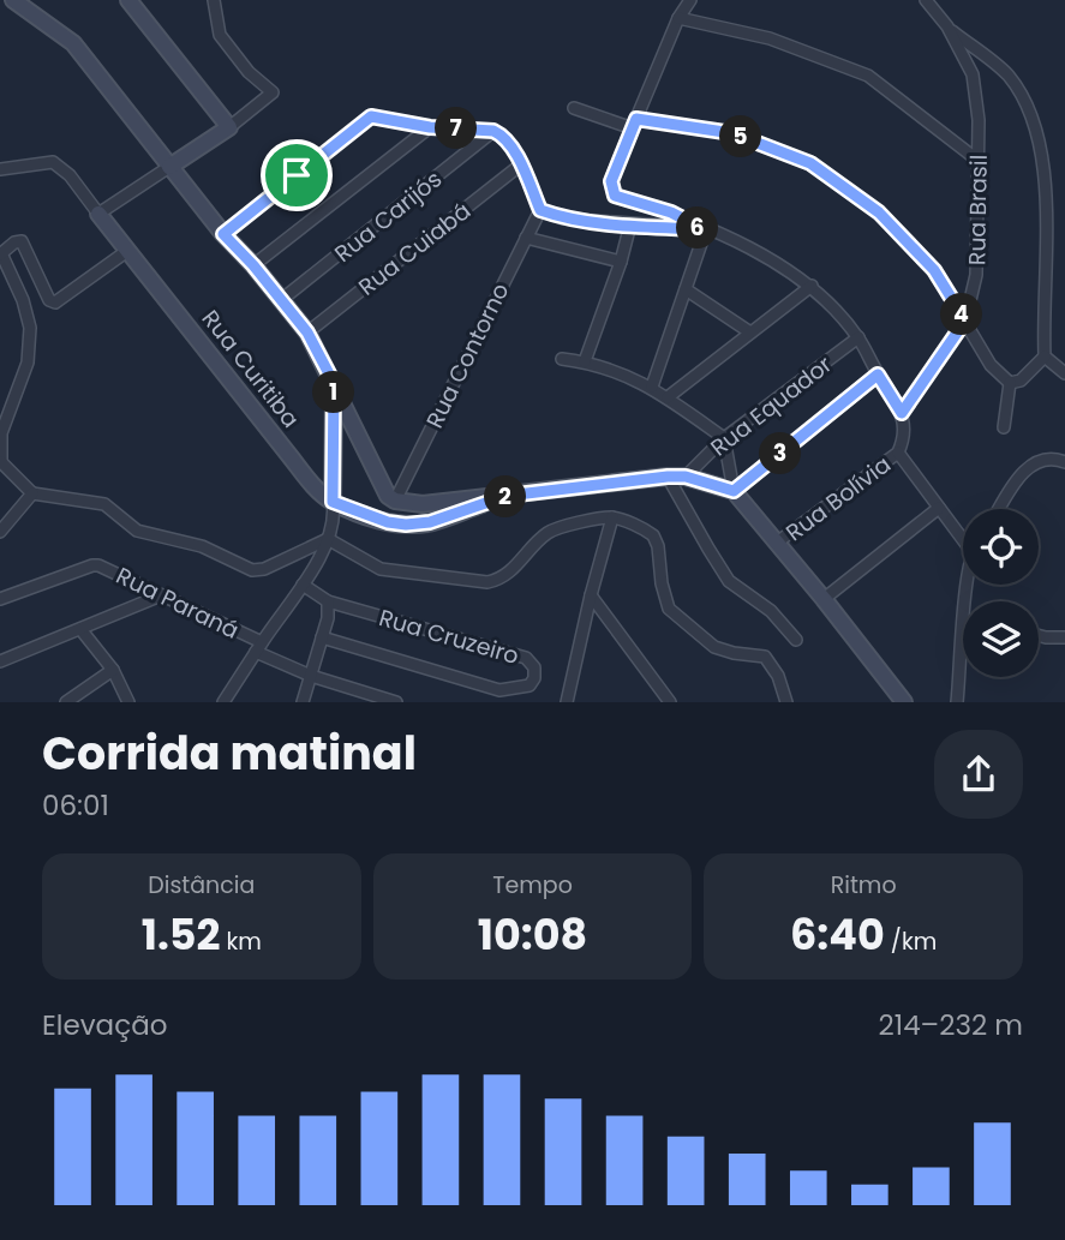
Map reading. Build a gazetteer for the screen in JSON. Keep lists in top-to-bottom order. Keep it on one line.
{"streets":{"street":["Rua Brasil","Rua Carijós","Rua Cuiabá","Rua Contorno","Rua Curitiba","Rua Equador","Rua Bolívia","Rua Paraná","Rua Cruzeiro"]},"page":{"pins":["7","5","6","4","1","3","2"],"heading":["Corrida matinal","06:01"],"stats":[["Distância","1.52 km"],["Tempo","10:08"],["Ritmo","6:40 /km"]],"chart":["Elevação","214–232 m"]}}
